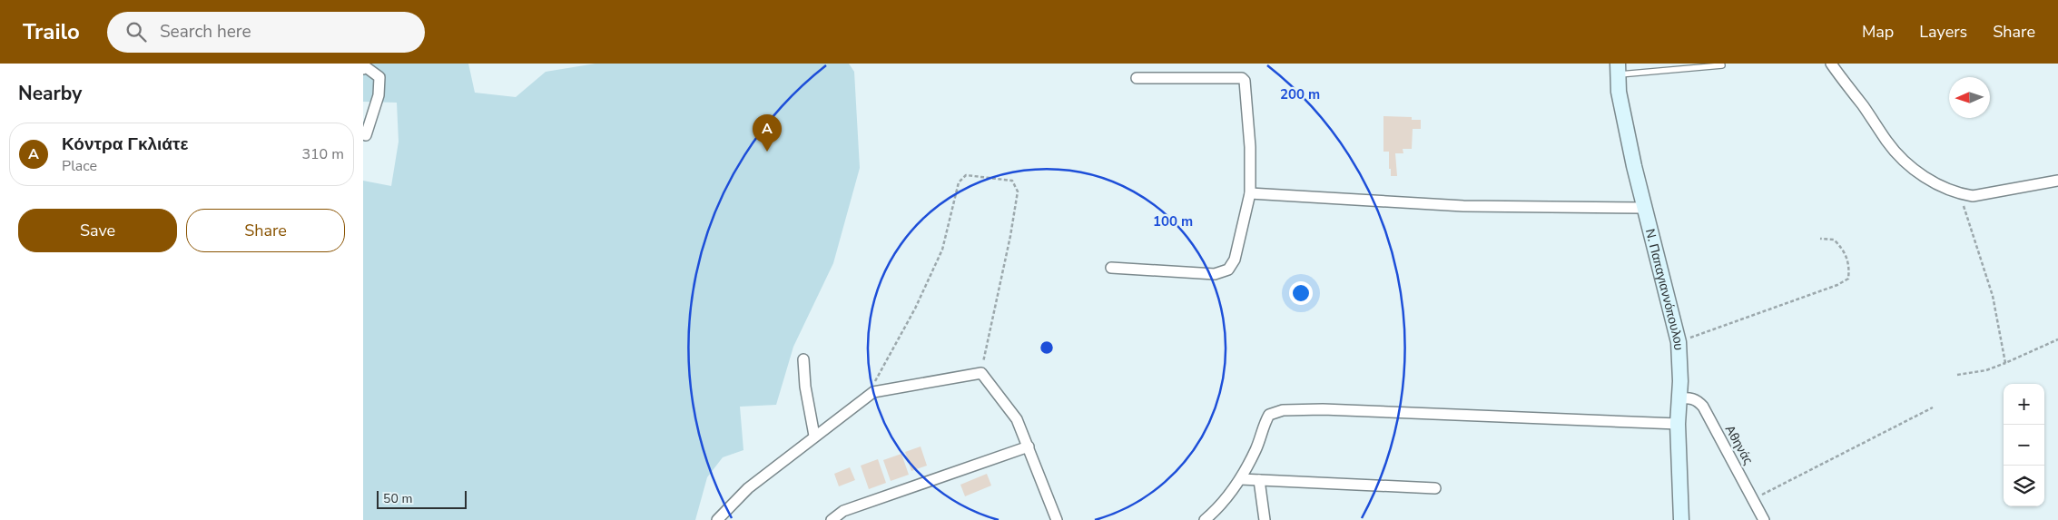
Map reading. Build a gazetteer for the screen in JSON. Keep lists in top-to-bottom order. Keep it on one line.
{"streets":{"street":["Ν. Παπαγιαννόπουλου","Αθηνάς"]},"crossings":[["Ν. Παπαγιαννόπουλου","Αθηνάς"]],"scale_bar":"50 m","north":"left","page":{"header":"Trailo","search":"Search here","nav":["Map","Layers","Share"],"heading":"Nearby","pins":"A","list":[{"mark":"A","name":"Κόντρα Γκλιάτε","note":"Place","value":"310 m"}],"buttons":["Save","Share"],"map_buttons":["+","−"],"scale":"50 m"},"rings":["200 m","100 m"]}
